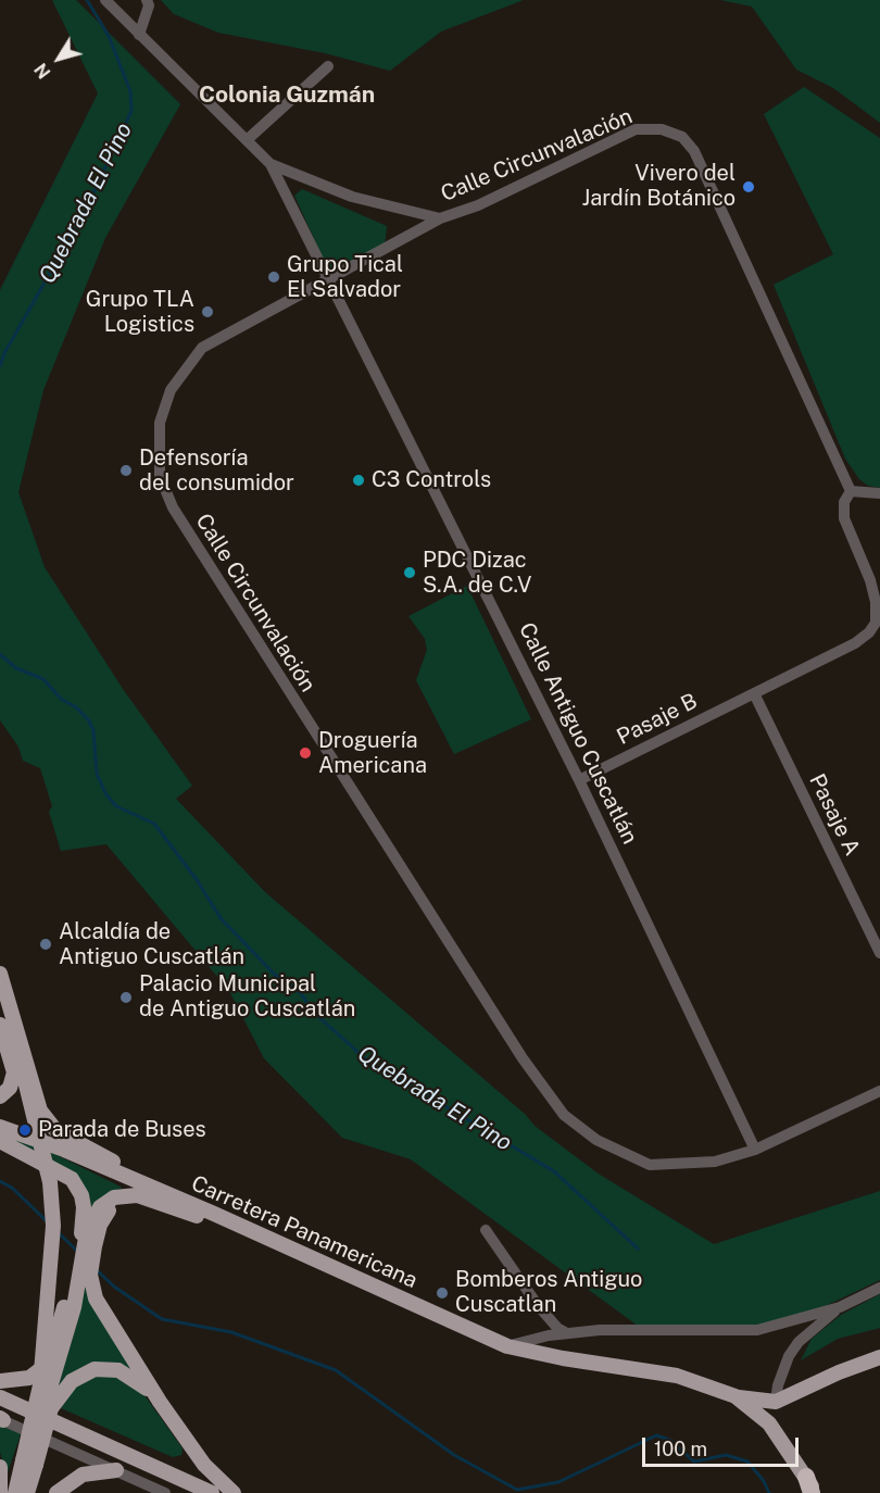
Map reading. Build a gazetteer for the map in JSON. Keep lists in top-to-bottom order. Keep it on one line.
{"streets":{"main road":["Carretera Panamericana"],"street":["Calle Circunvalación","Pasaje B","Calle Antiguo Cuscatlán","Pasaje A"]},"crossings":[["Calle Circunvalación","Pasaje B"],["Calle Circunvalación","Calle Antiguo Cuscatlán"],["Pasaje B","Calle Antiguo Cuscatlán"],["Pasaje B","Pasaje A"]],"districts":["Colonia Guzmán"],"water":["Quebrada El Pino"],"places":["Vivero del Jardín Botánico","Grupo Tical El Salvador","Grupo TLA Logistics","Defensoría del consumidor","C3 Controls","PDC Dizac S.A. de C.V","Droguería Americana","Alcaldía de Antiguo Cuscatlán","Palacio Municipal de Antiguo Cuscatlán","Parada de Buses","Bomberos Antiguo Cuscatlan"],"scale_bar":"100 m","north":"bottom left"}
